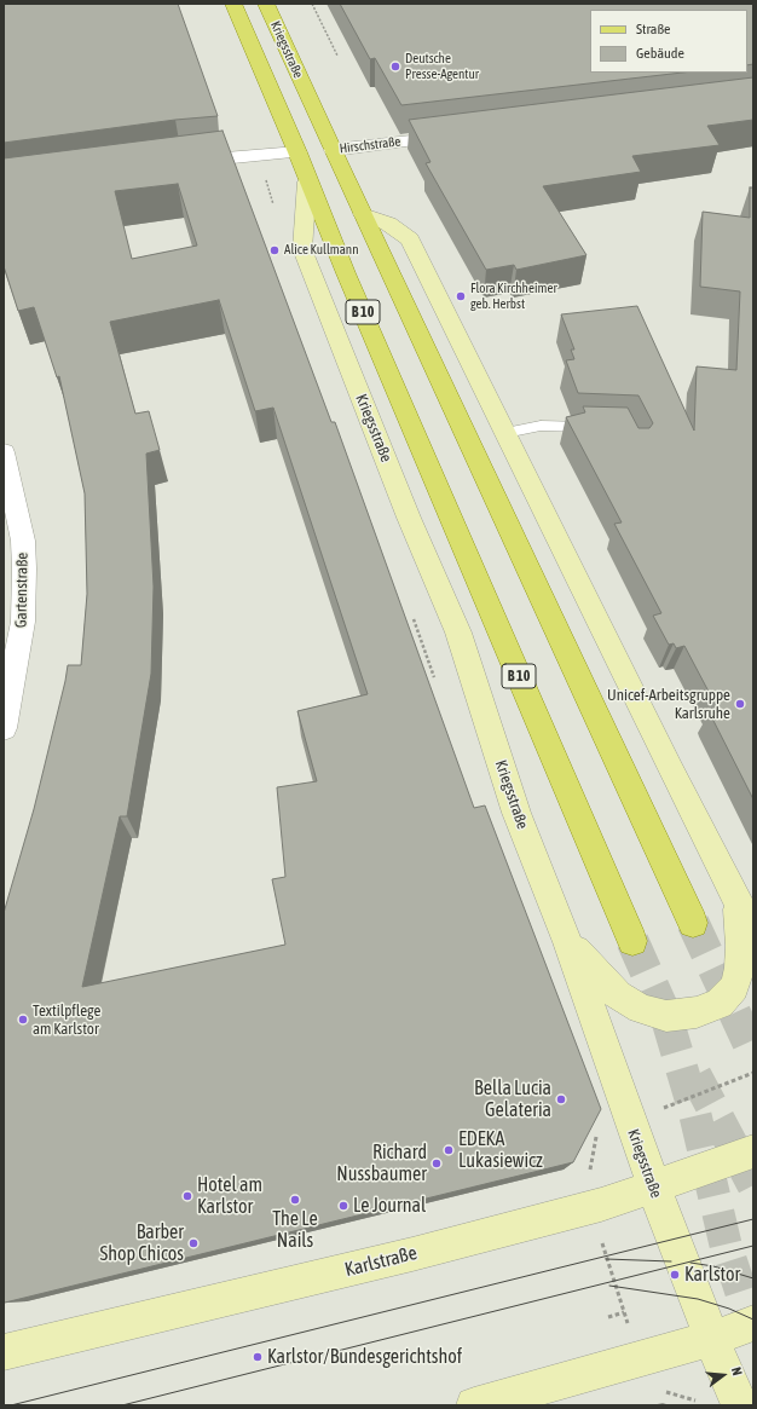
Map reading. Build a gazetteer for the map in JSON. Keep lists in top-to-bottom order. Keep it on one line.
{"streets":{"main road":["Kriegsstraße","B 10","Karlstraße"],"street":["Hirschstraße","Gartenstraße"]},"crossings":[["Kriegsstraße","Hirschstraße"],["Kriegsstraße","B 10"],["Kriegsstraße","Karlstraße"]],"places":["Deutsche Presse-Agentur","Alice Kullmann","Flora Kirchheimer geb. Herbst","Unicef-Arbeitsgruppe Karlsruhe","Textilpflege am Karlstor","Bella Lucia Gelateria","EDEKA Lukasiewicz","Richard Nussbaumer","Hotel am Karlstor","The Le Nails","Le Journal","Barber Shop Chicos","Karlstor","Karlstor/Bundesgerichtshof"],"legend":["Straße","Gebäude"],"north":"right"}
